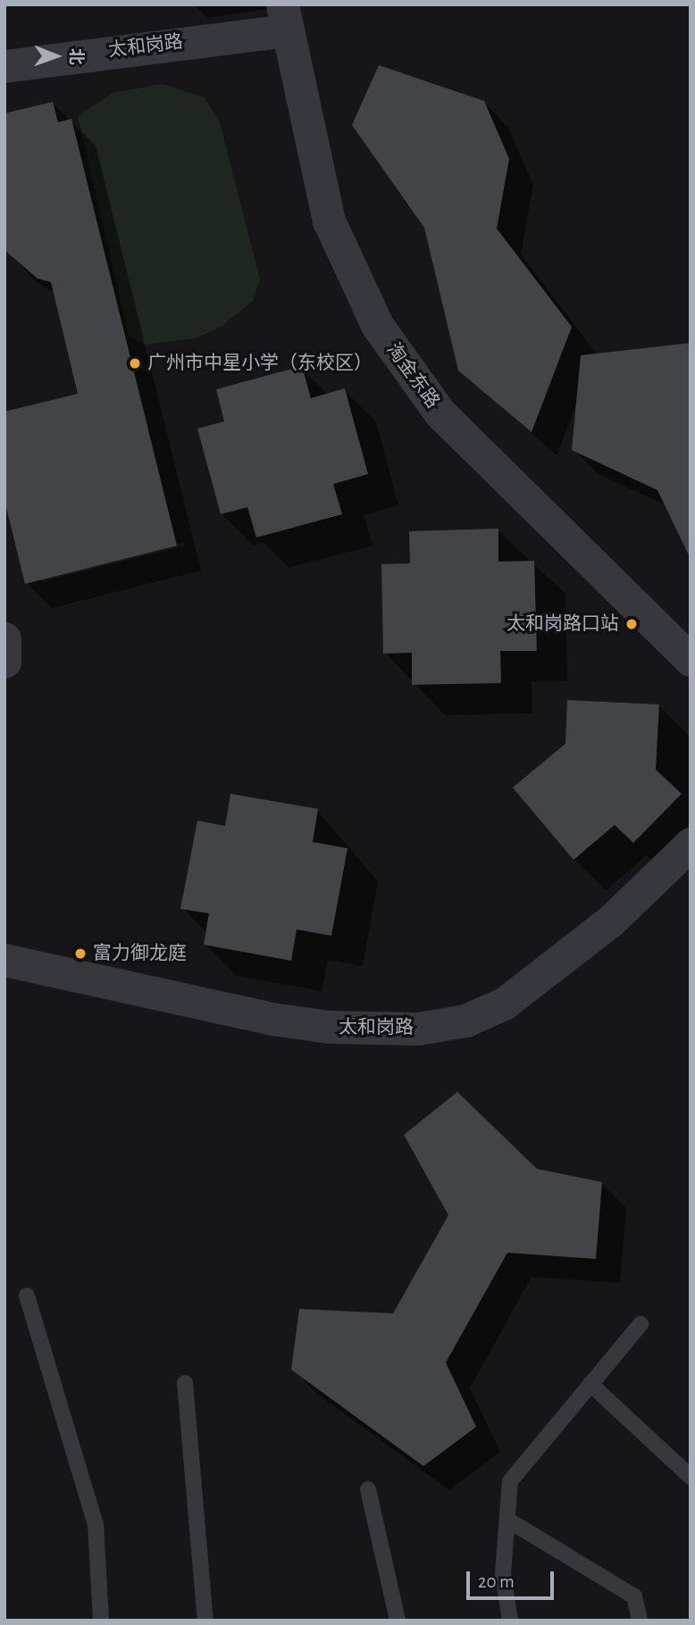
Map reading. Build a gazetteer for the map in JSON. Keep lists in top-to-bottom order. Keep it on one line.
{"streets":{"street":["太和岗路","淘金东路"]},"crossings":[["太和岗路","淘金东路"]],"places":["广州市中星小学（东校区）","太和岗路口站","富力御龙庭"],"scale_bar":"20 m","north":"right"}
